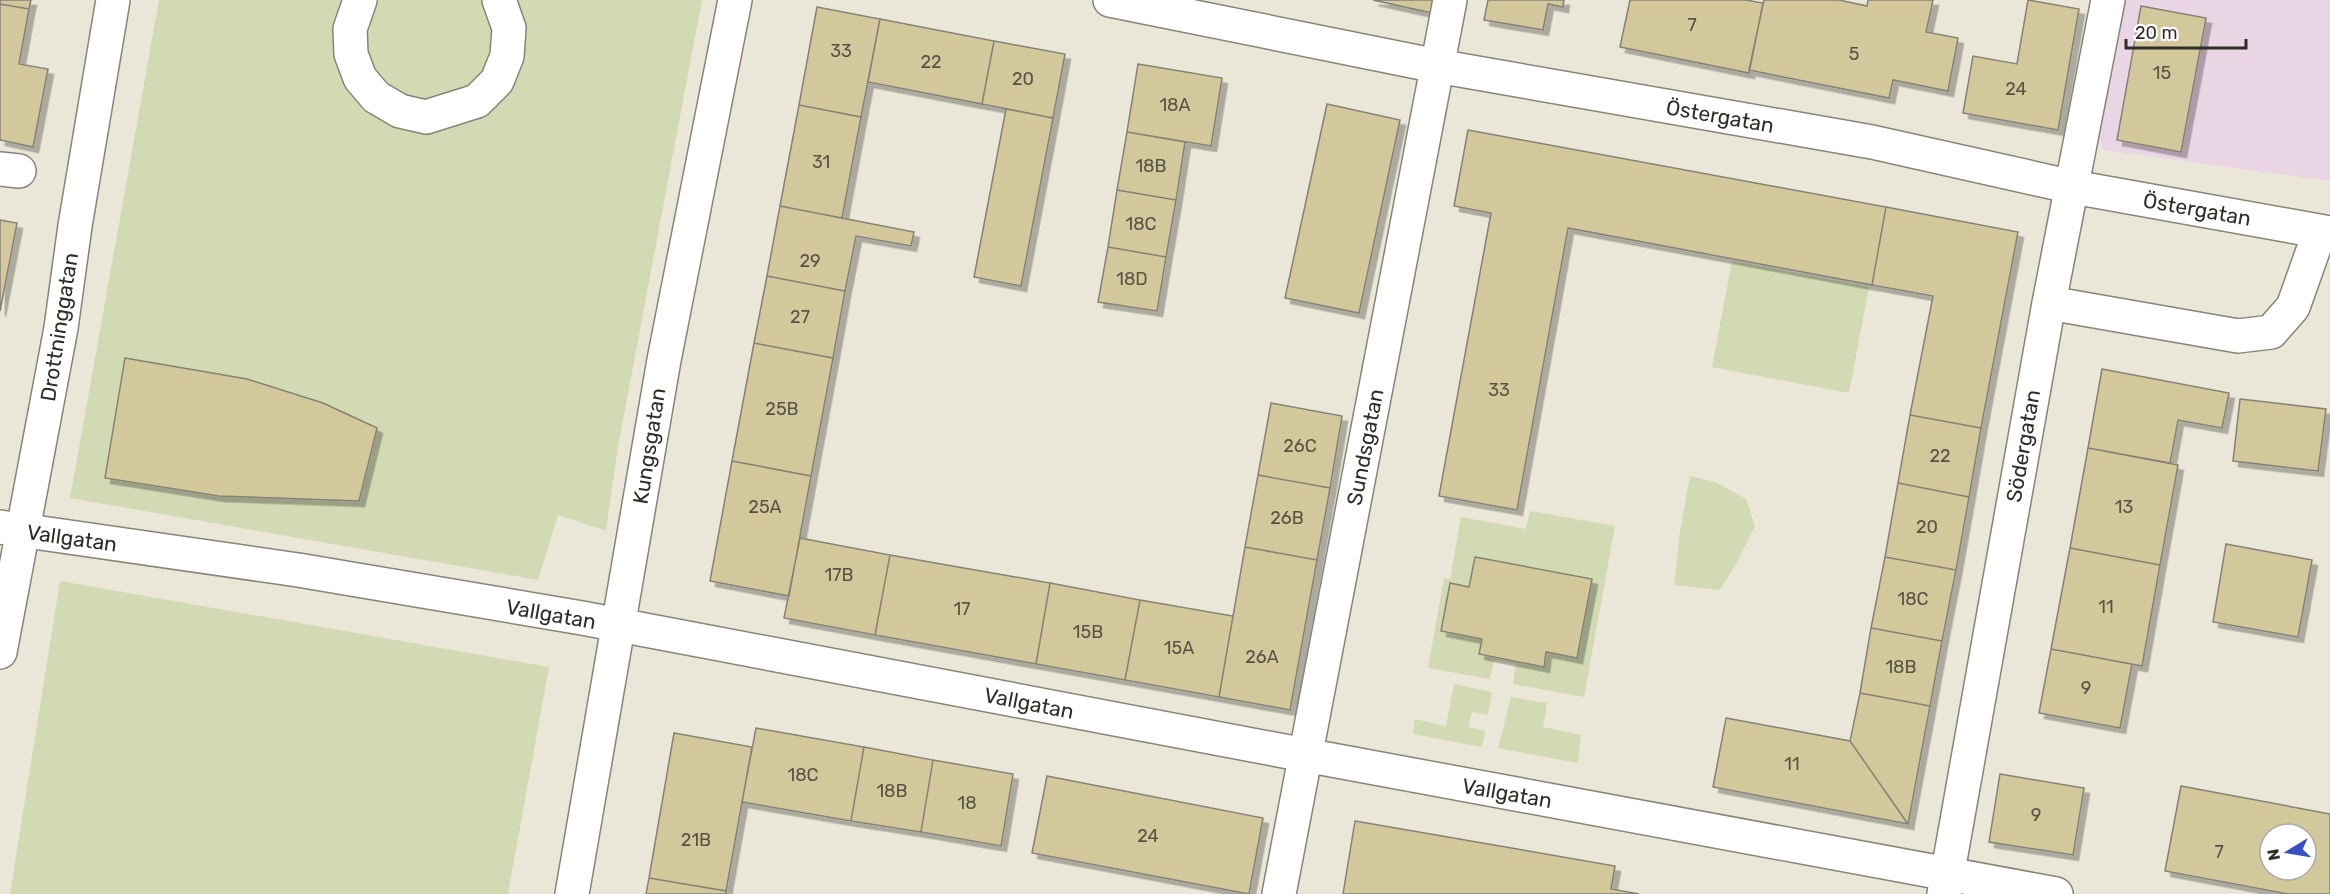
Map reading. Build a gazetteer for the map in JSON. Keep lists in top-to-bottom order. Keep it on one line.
{"streets":{"street":["Östergatan","Drottninggatan","Kungsgatan","Södergatan","Sundsgatan","Vallgatan"]},"crossings":[["Östergatan","Södergatan"],["Östergatan","Sundsgatan"],["Drottninggatan","Vallgatan"],["Kungsgatan","Vallgatan"],["Södergatan","Vallgatan"],["Sundsgatan","Vallgatan"]],"house_numbers":["7","33","5","22","15","20","24","18A","31","18B","18C","29","18D","27","33","25B","26C","22","25A","13","26B","20","17B","18C","11","17","15B","15A","26A","18B","9","11","18C","18B","18","9","24","21B","7"],"scale_bar":"20 m","north":"left"}
